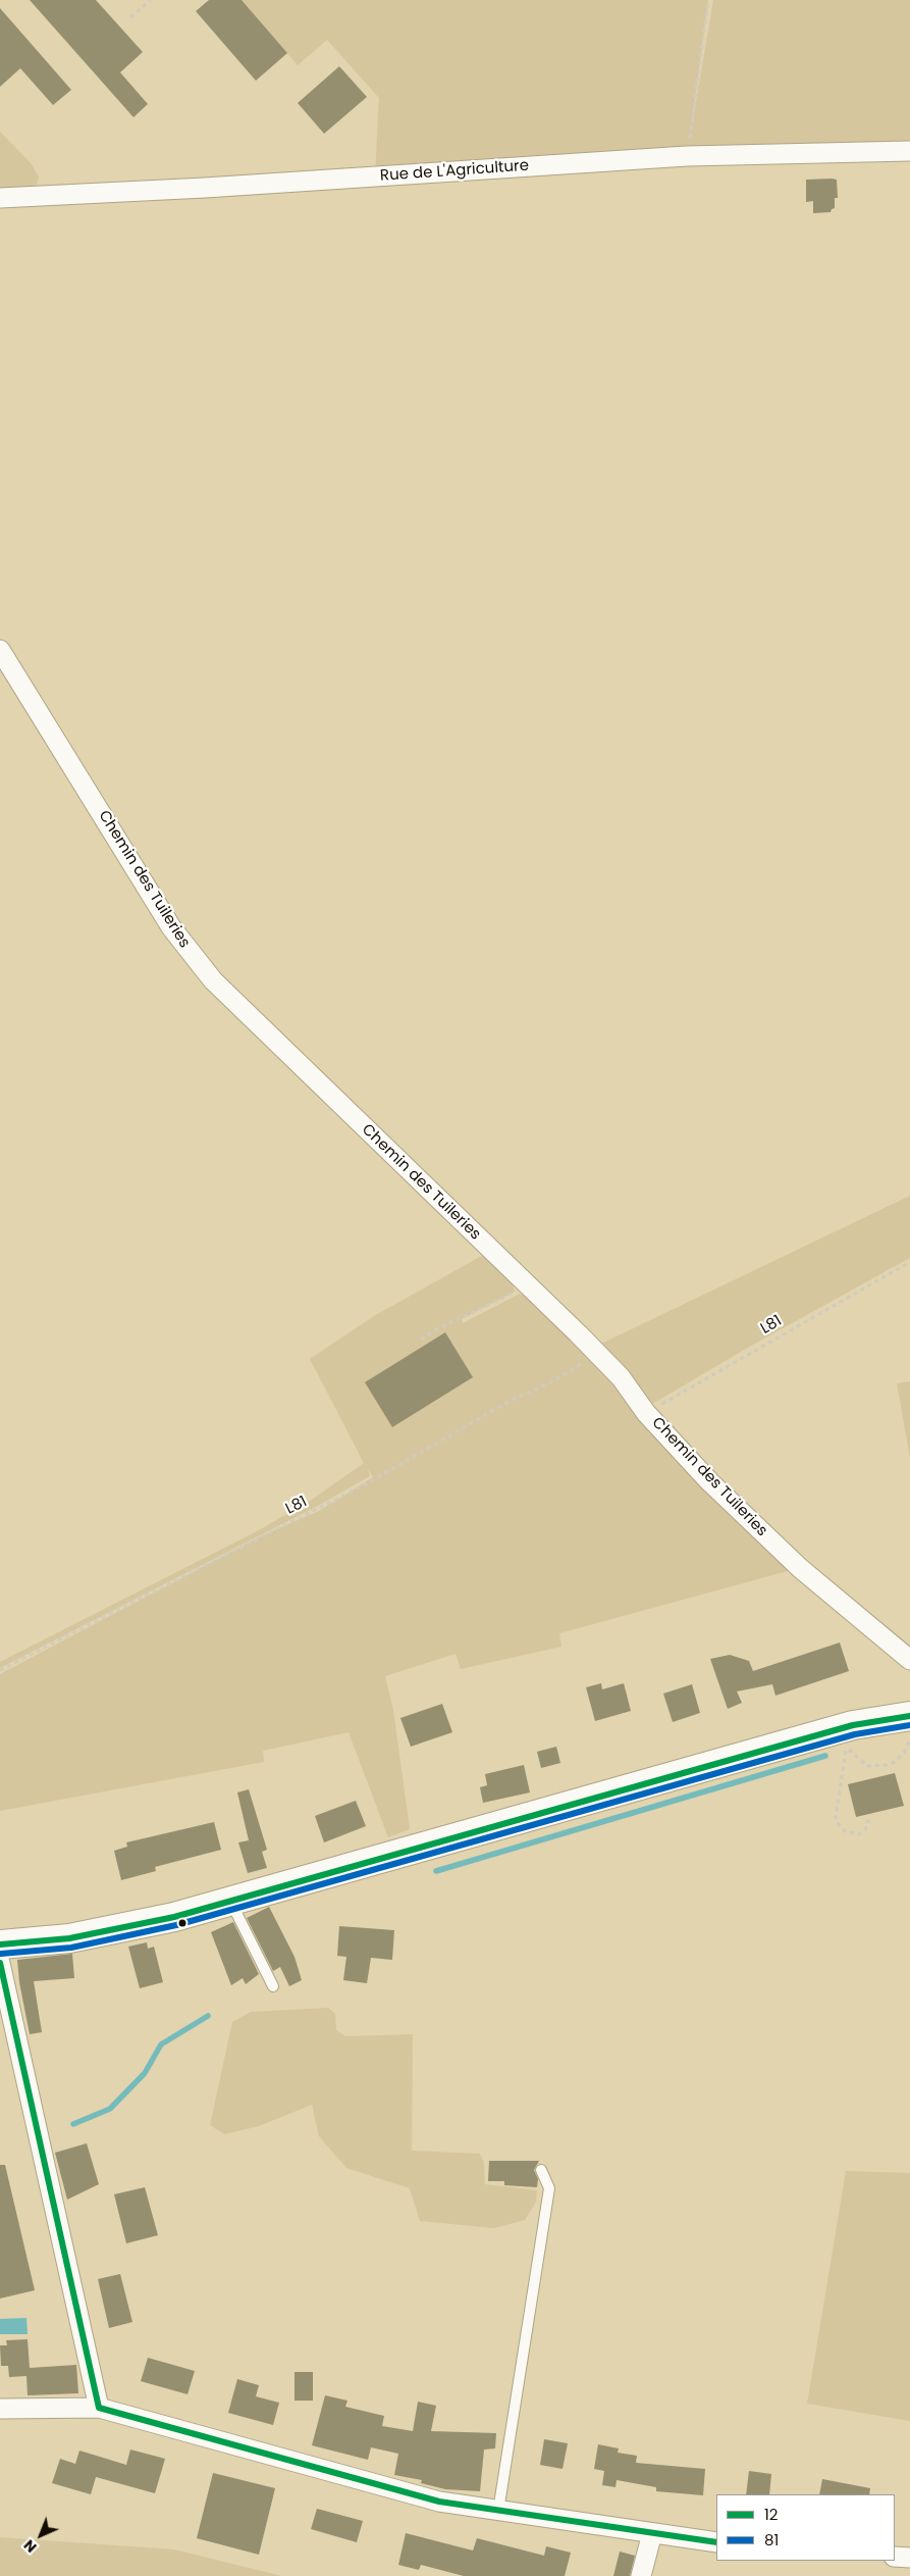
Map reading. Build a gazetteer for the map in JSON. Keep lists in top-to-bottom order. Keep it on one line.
{"streets":{"street":["Rue de L'Agriculture","Chemin des Tuileries"],"path":["L81"]},"crossings":[["Chemin des Tuileries","L81"]],"lines":["transit line 12","transit line 81"],"legend":["12","81"],"north":"bottom left"}
